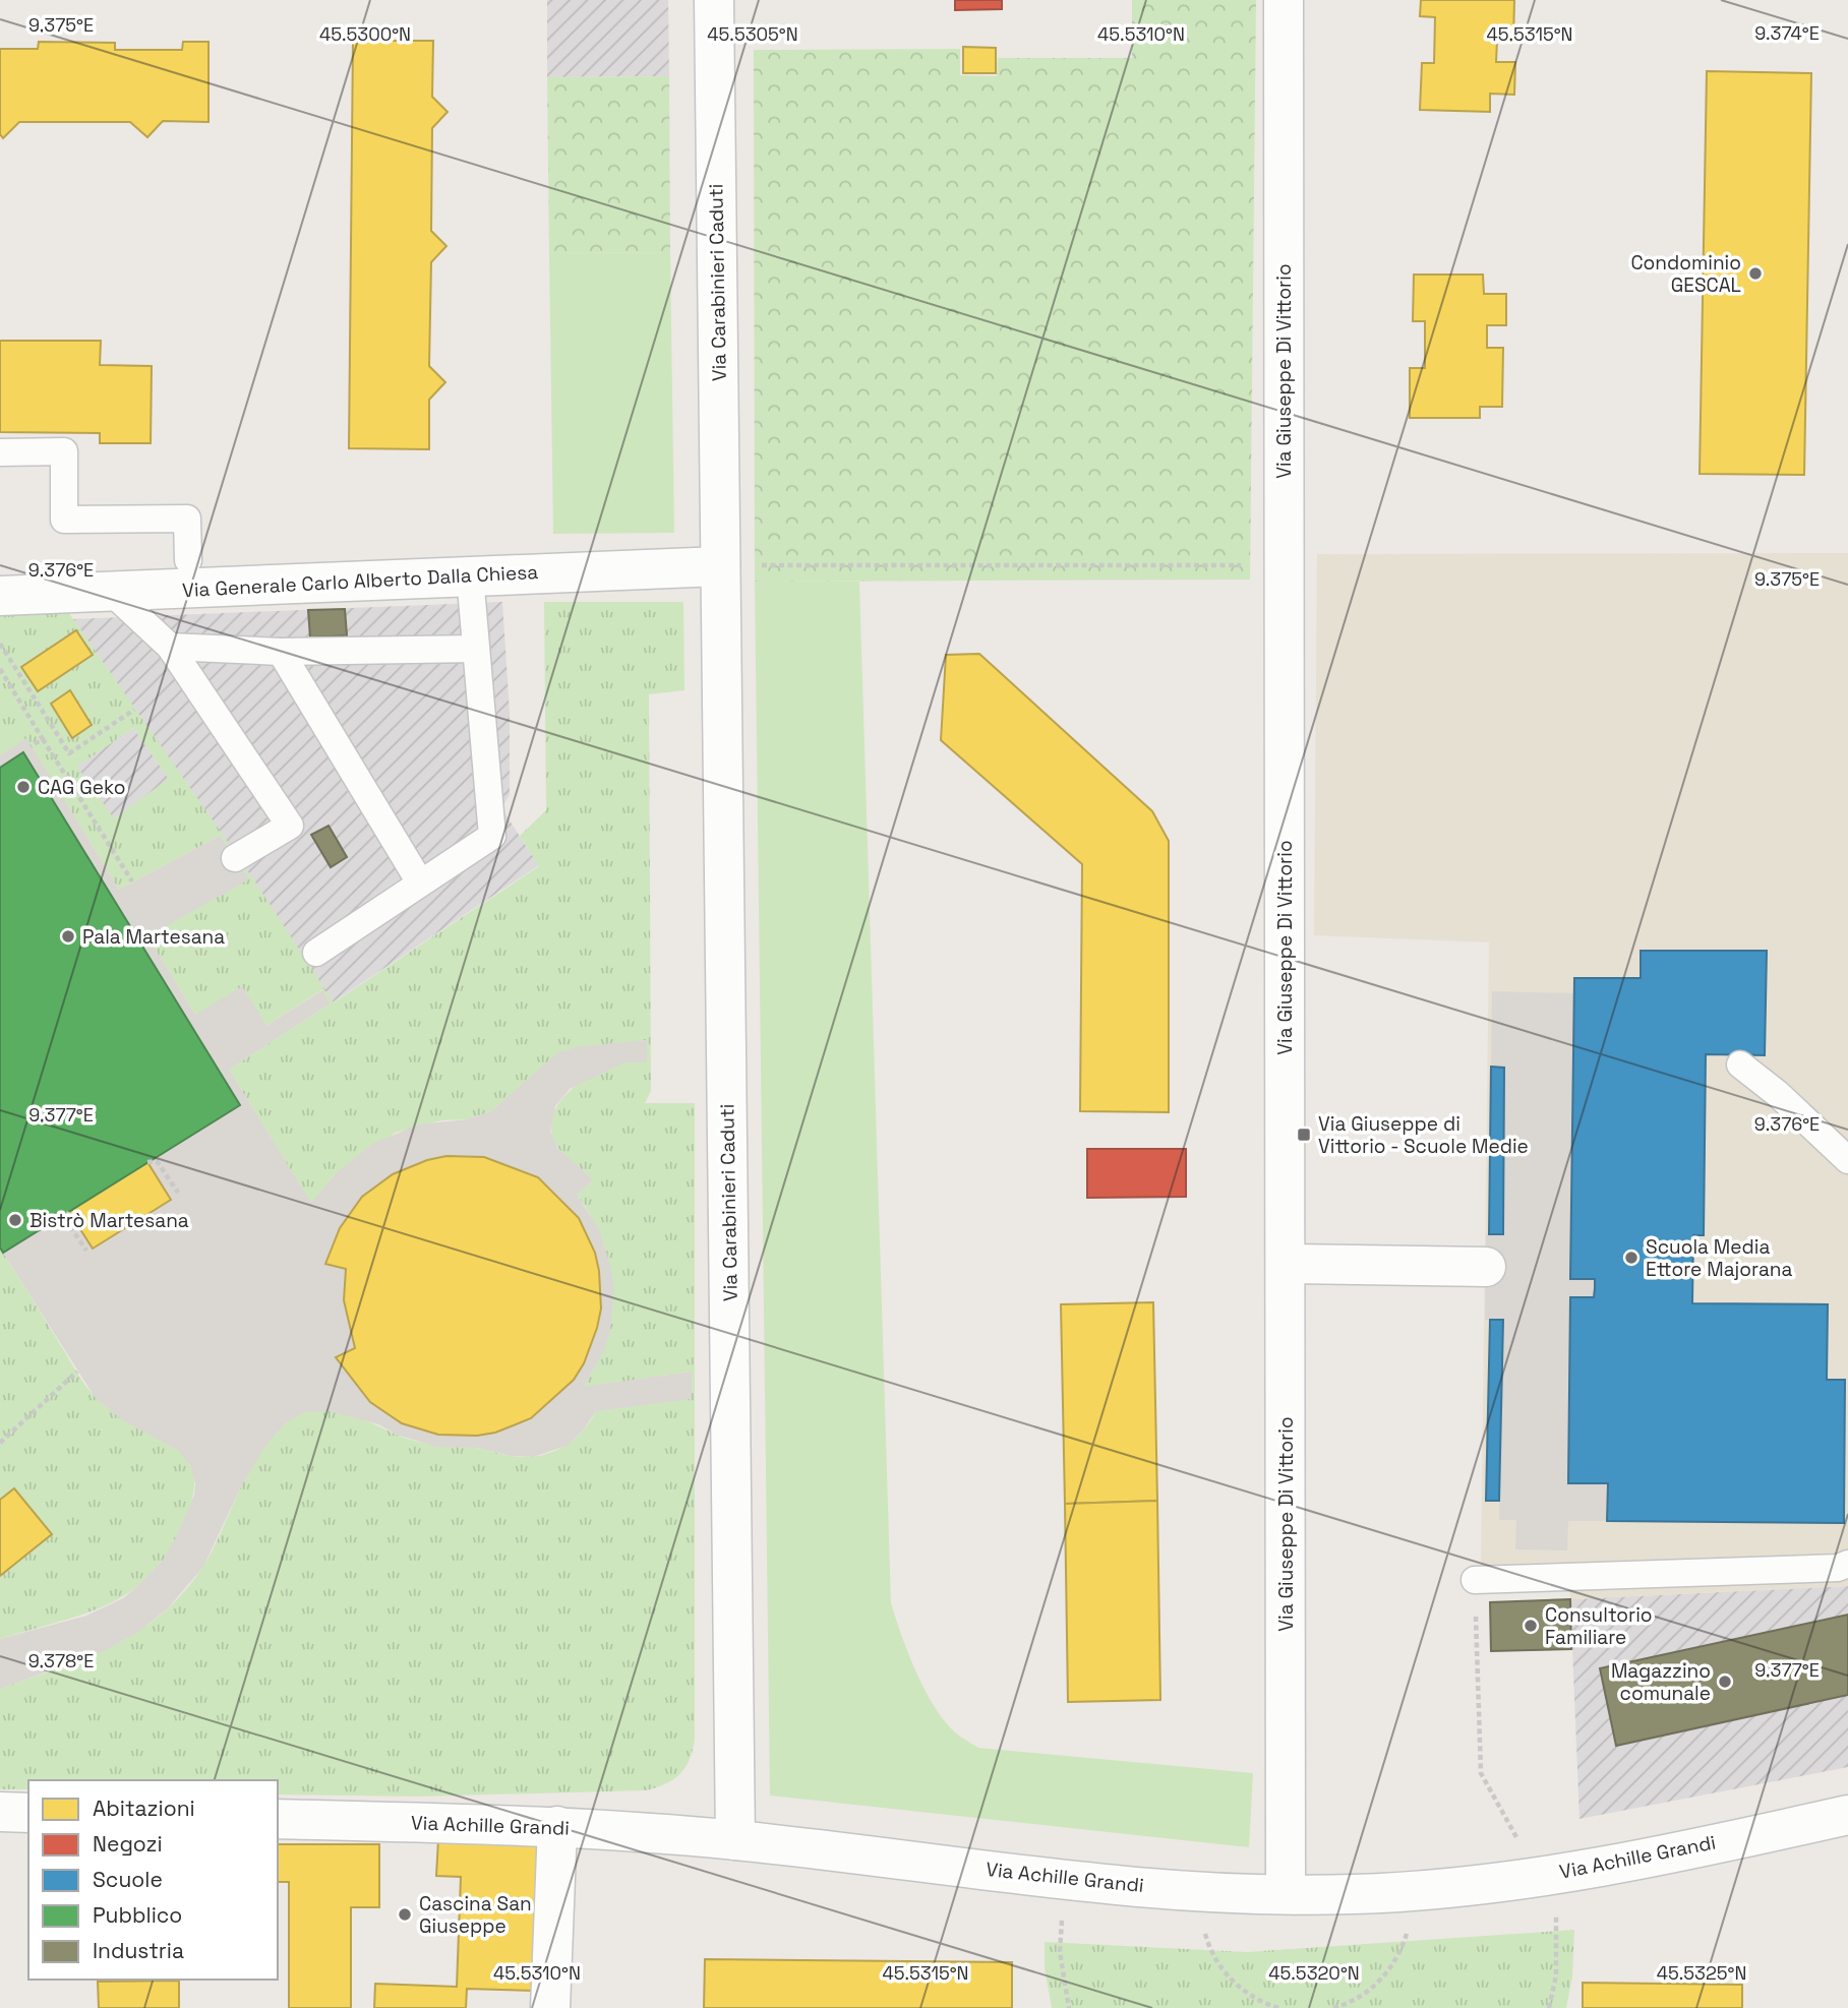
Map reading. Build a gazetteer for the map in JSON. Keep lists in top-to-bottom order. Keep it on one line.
{"streets":{"street":["Via Carabinieri Caduti","Via Giuseppe Di Vittorio","Via Generale Carlo Alberto Dalla Chiesa","Via Achille Grandi"]},"crossings":[["Via Carabinieri Caduti","Via Generale Carlo Alberto Dalla Chiesa"],["Via Carabinieri Caduti","Via Achille Grandi"],["Via Giuseppe Di Vittorio","Via Achille Grandi"]],"places":{"other":["Condominio GESCAL","CAG Geko","Pala Martesana","Bistrò Martesana","Scuola Media Ettore Majorana","Consultorio Familiare","Magazzino comunale","Cascina San Giuseppe"],"transit":["Via Giuseppe di Vittorio - Scuole Medie"]},"legend":["Abitazioni","Negozi","Scuole","Pubblico","Industria"],"coordinates":["9.375°E","9.374°E","45.5300°N","45.5305°N","45.5310°N","45.5315°N","9.376°E","9.377°E","9.378°E","45.5320°N","45.5325°N"]}
